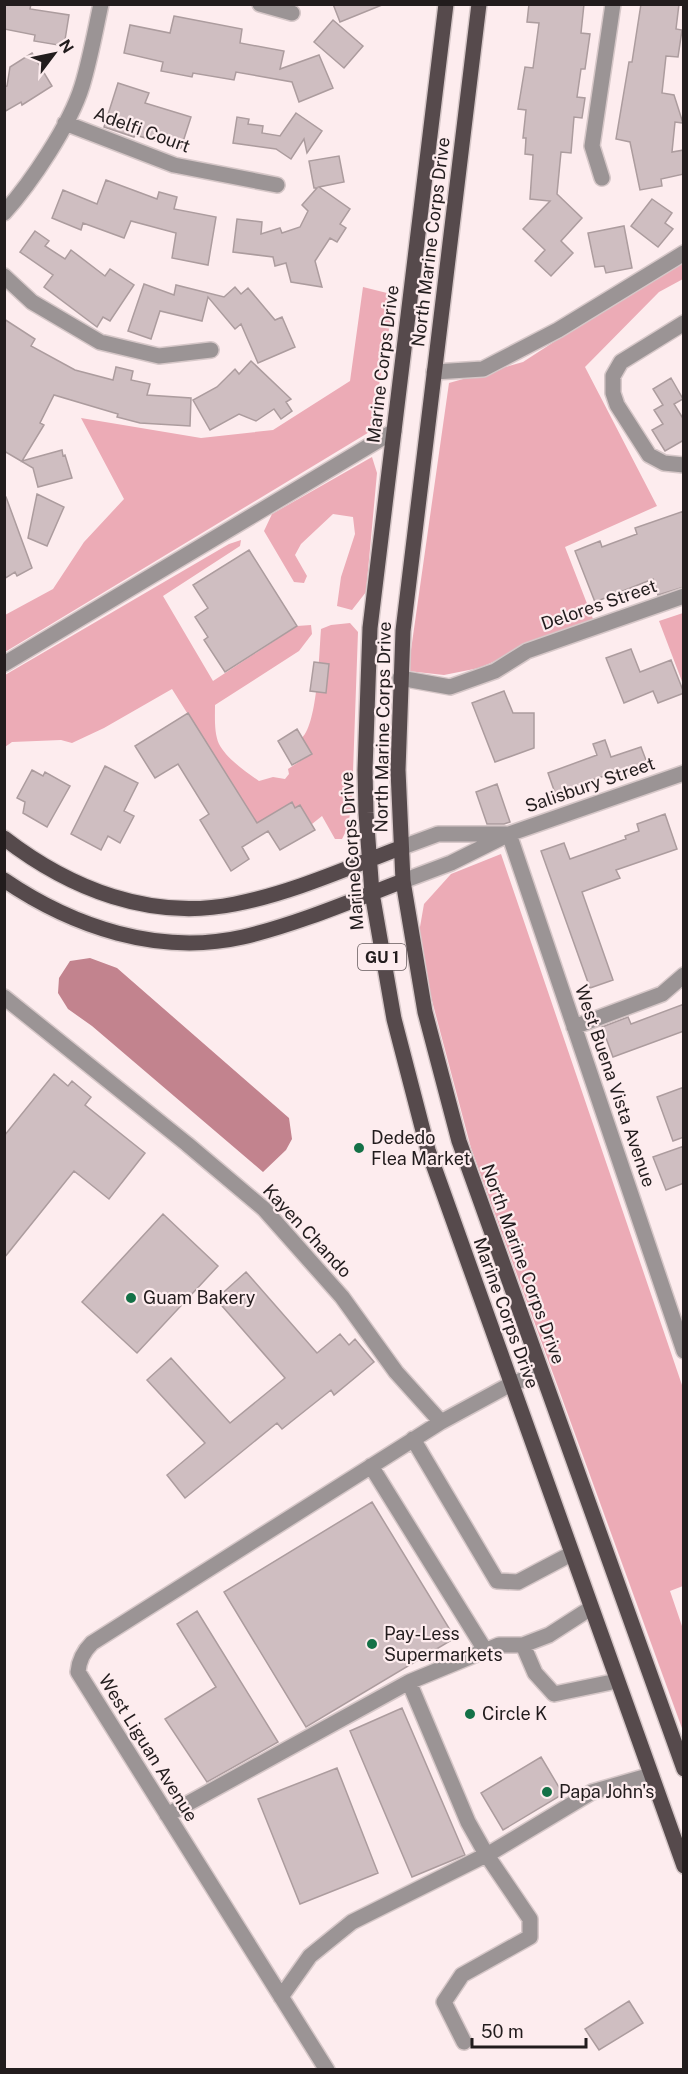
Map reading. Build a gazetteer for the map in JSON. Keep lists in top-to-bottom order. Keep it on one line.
{"streets":{"main road":["North Marine Corps Drive","Marine Corps Drive","GU 1"],"street":["Adelfi Court","Delores Street","Salisbury Street","West Buena Vista Avenue","Kayen Chando","West Liguan Avenue"]},"crossings":[["North Marine Corps Drive","Delores Street"],["North Marine Corps Drive","Salisbury Street"],["Salisbury Street","West Buena Vista Avenue"],["Kayen Chando","West Liguan Avenue"]],"places":["Dededo Flea Market","Guam Bakery","Pay-Less Supermarkets","Circle K","Papa John's"],"scale_bar":"50 m","north":"top right"}
